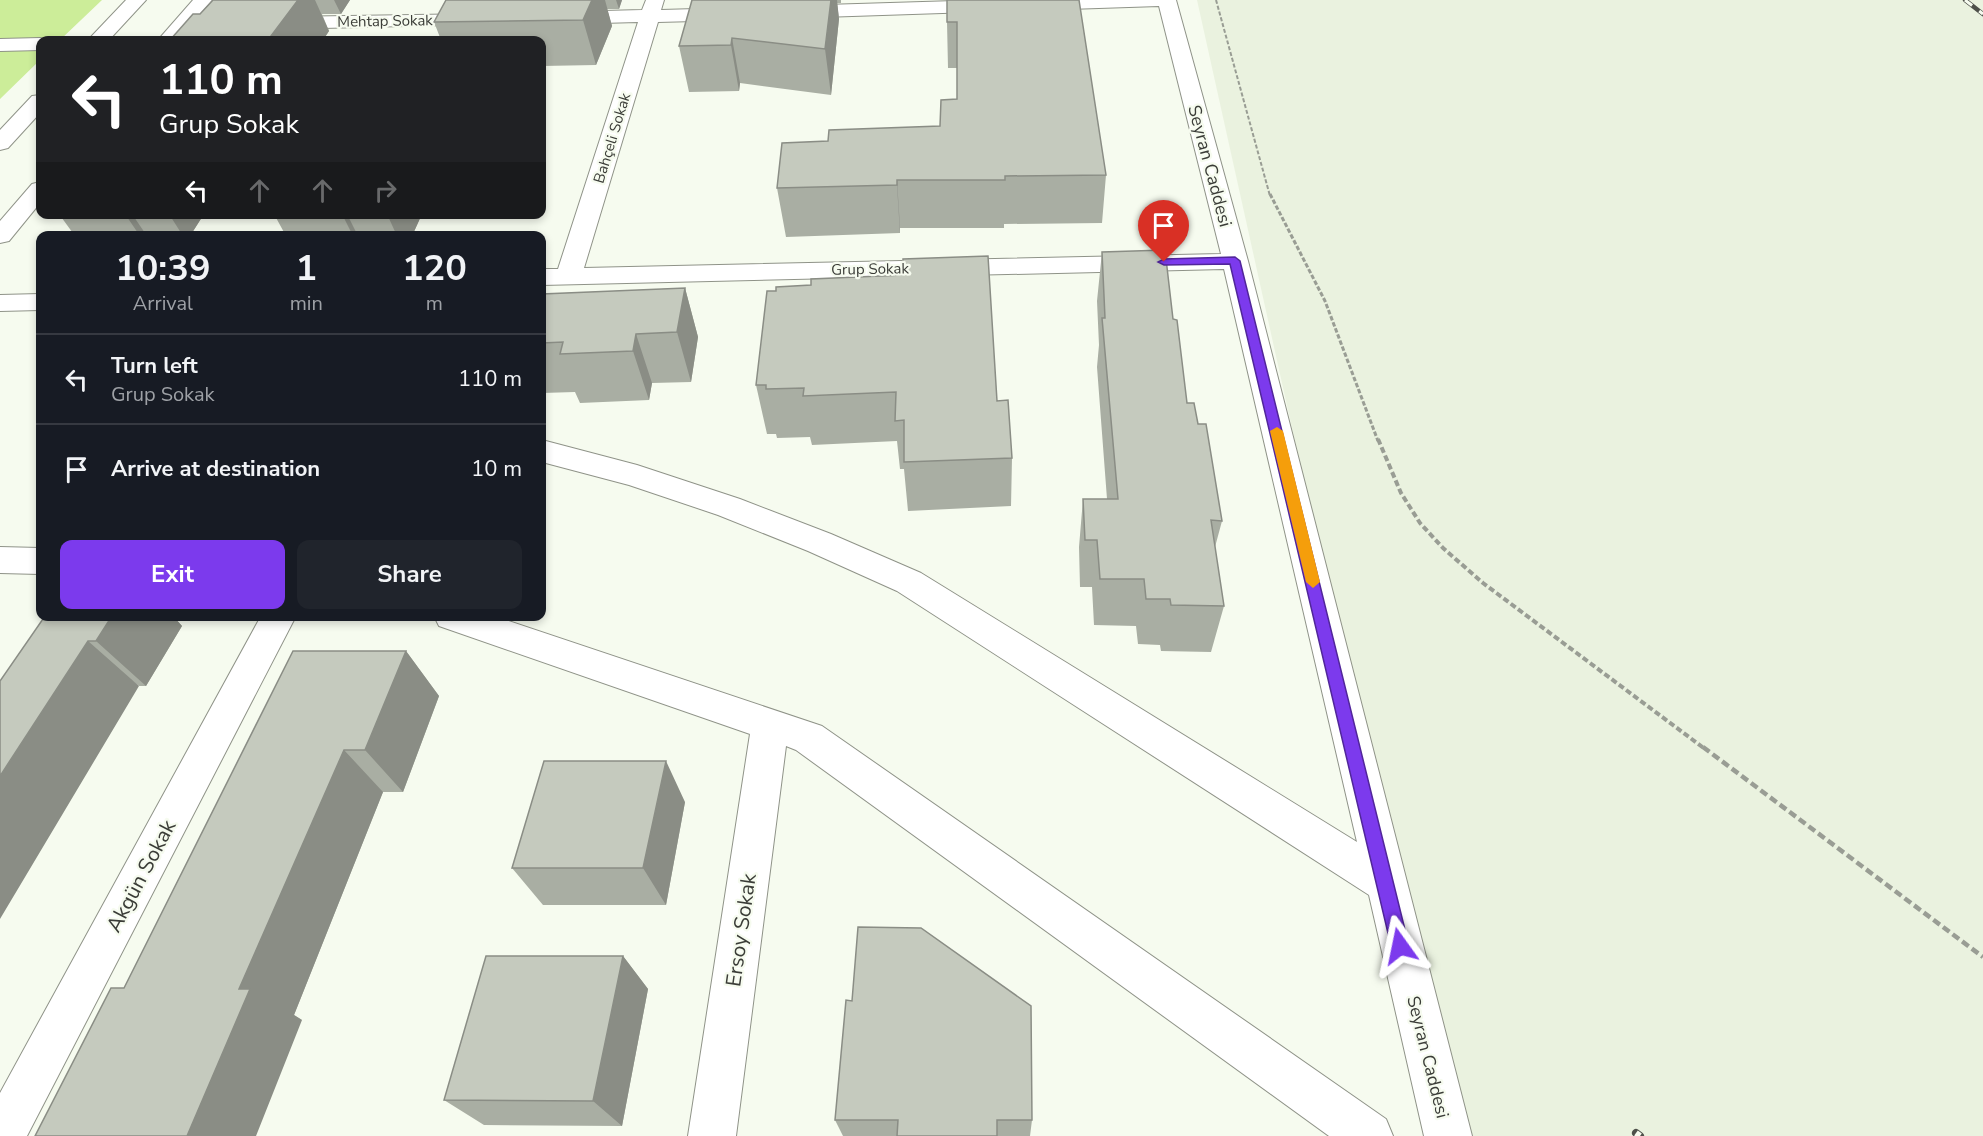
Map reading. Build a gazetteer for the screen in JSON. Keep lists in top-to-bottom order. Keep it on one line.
{"streets":{"street":["Mehtap Sokak","Bahçeli Sokak","Seyran Caddesi","Grup Sokak","Akgün Sokak","Ersoy Sokak"]},"crossings":[["Bahçeli Sokak","Grup Sokak"],["Seyran Caddesi","Grup Sokak"]],"page":{"turn":["110 m","Grup Sokak"],"eta":["10:39","Arrival","1","min","120","m"],"list":[{"name":"Turn left","note":"Grup Sokak","value":"110 m"},{"name":"Arrive at destination","value":"10 m"}],"buttons":["Exit","Share"]}}
